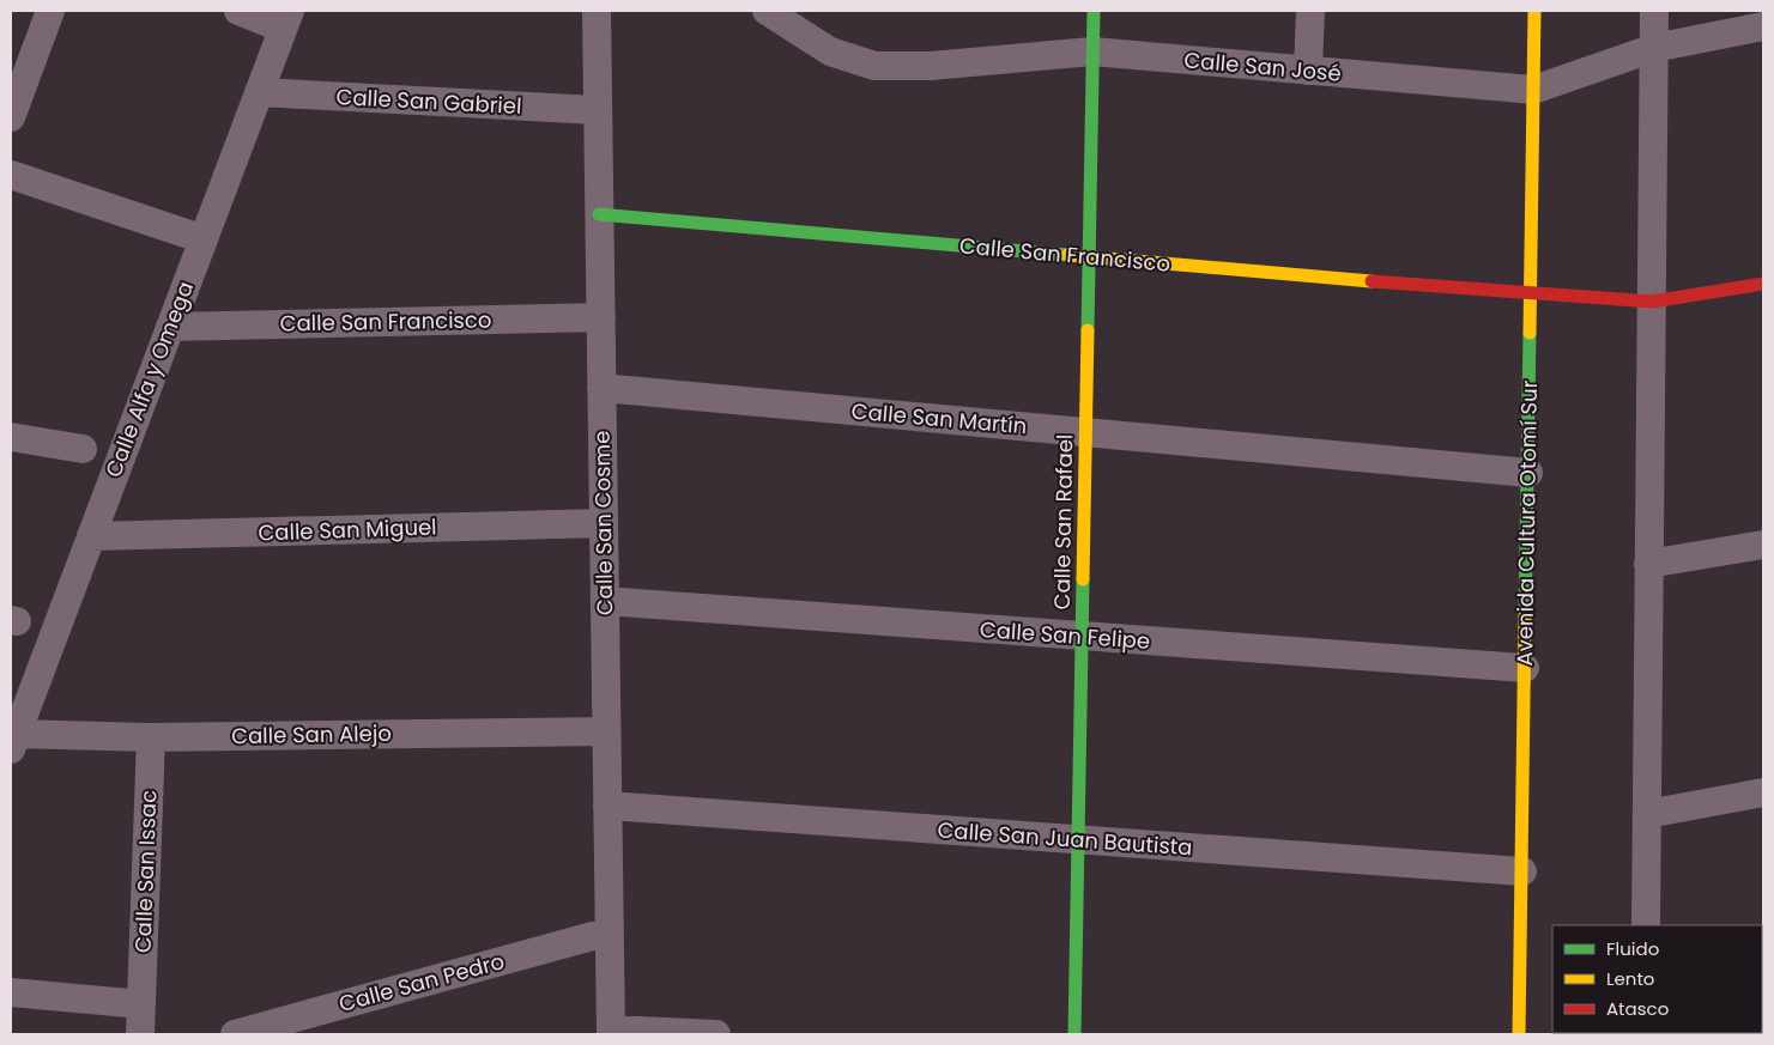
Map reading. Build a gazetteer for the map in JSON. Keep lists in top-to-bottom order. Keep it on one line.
{"streets":{"street":["Calle San José","Calle San Gabriel","Calle San Francisco","Calle Alfa y Omega","Calle San Martín","Calle San Rafael","Calle San Cosme","Avenida Cultura Otomí Sur","Calle San Miguel","Calle San Felipe","Calle San Alejo","Calle San Juan Bautista","Calle San Issac","Calle San Pedro"]},"crossings":[["Calle San José","Calle San Rafael"],["Calle San José","Avenida Cultura Otomí Sur"],["Calle San Gabriel","Calle Alfa y Omega"],["Calle San Gabriel","Calle San Cosme"],["Calle San Francisco","Calle Alfa y Omega"],["Calle San Francisco","Calle San Rafael"],["Calle San Francisco","Calle San Cosme"],["Calle San Francisco","Avenida Cultura Otomí Sur"],["Calle Alfa y Omega","Calle San Miguel"],["Calle Alfa y Omega","Calle San Alejo"],["Calle San Martín","Calle San Rafael"],["Calle San Martín","Calle San Cosme"],["Calle San Martín","Avenida Cultura Otomí Sur"],["Calle San Rafael","Calle San Felipe"],["Calle San Rafael","Calle San Juan Bautista"],["Calle San Cosme","Calle San Miguel"],["Calle San Cosme","Calle San Felipe"],["Calle San Cosme","Calle San Alejo"],["Calle San Cosme","Calle San Juan Bautista"],["Calle San Cosme","Calle San Pedro"],["Avenida Cultura Otomí Sur","Calle San Felipe"],["Avenida Cultura Otomí Sur","Calle San Juan Bautista"],["Calle San Alejo","Calle San Issac"]],"legend":["Fluido","Lento","Atasco"]}
